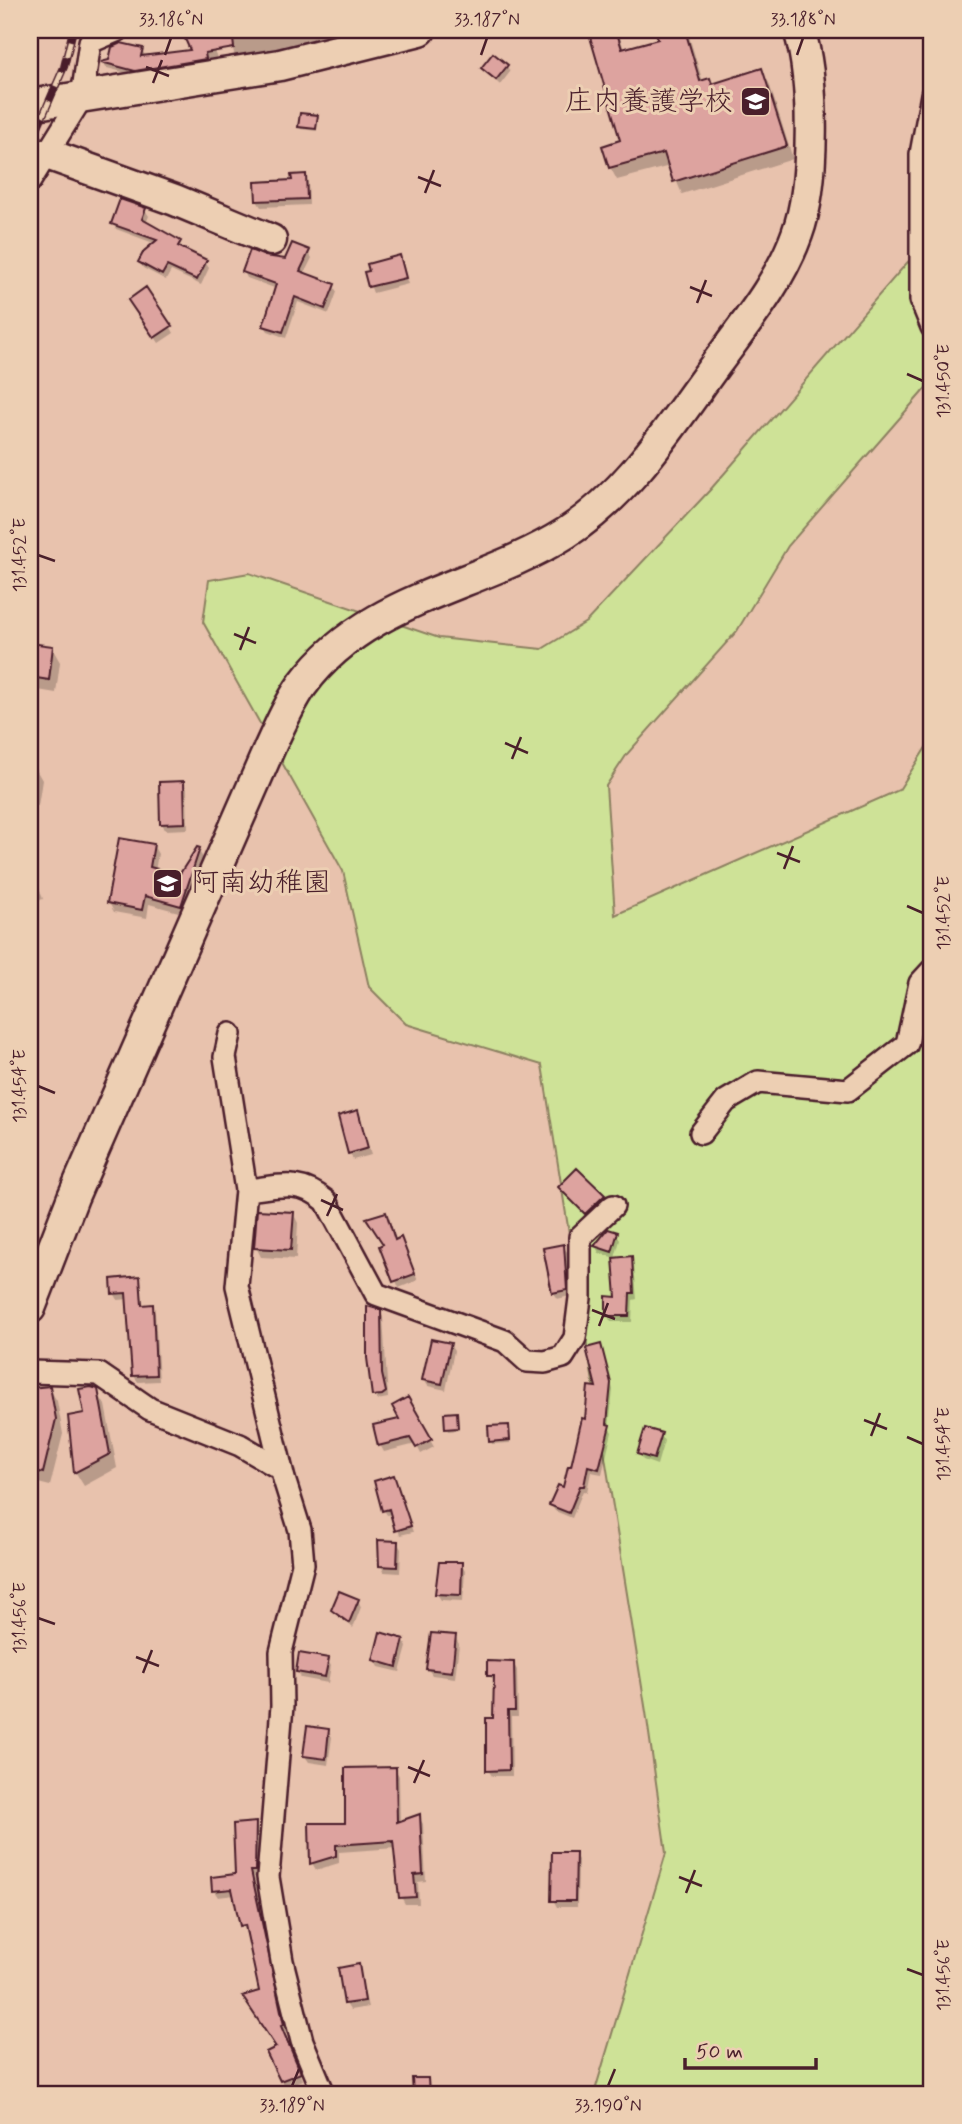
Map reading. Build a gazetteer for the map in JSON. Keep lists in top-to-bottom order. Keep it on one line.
{"places":{"school or university":["庄内養護学校","阿南幼稚園"]},"scale_bar":"50 m","coordinates":["33.186°N","33.187°N","33.188°N","131.450°E","131.452°E","131.454°E","131.456°E","33.189°N","33.190°N"]}
